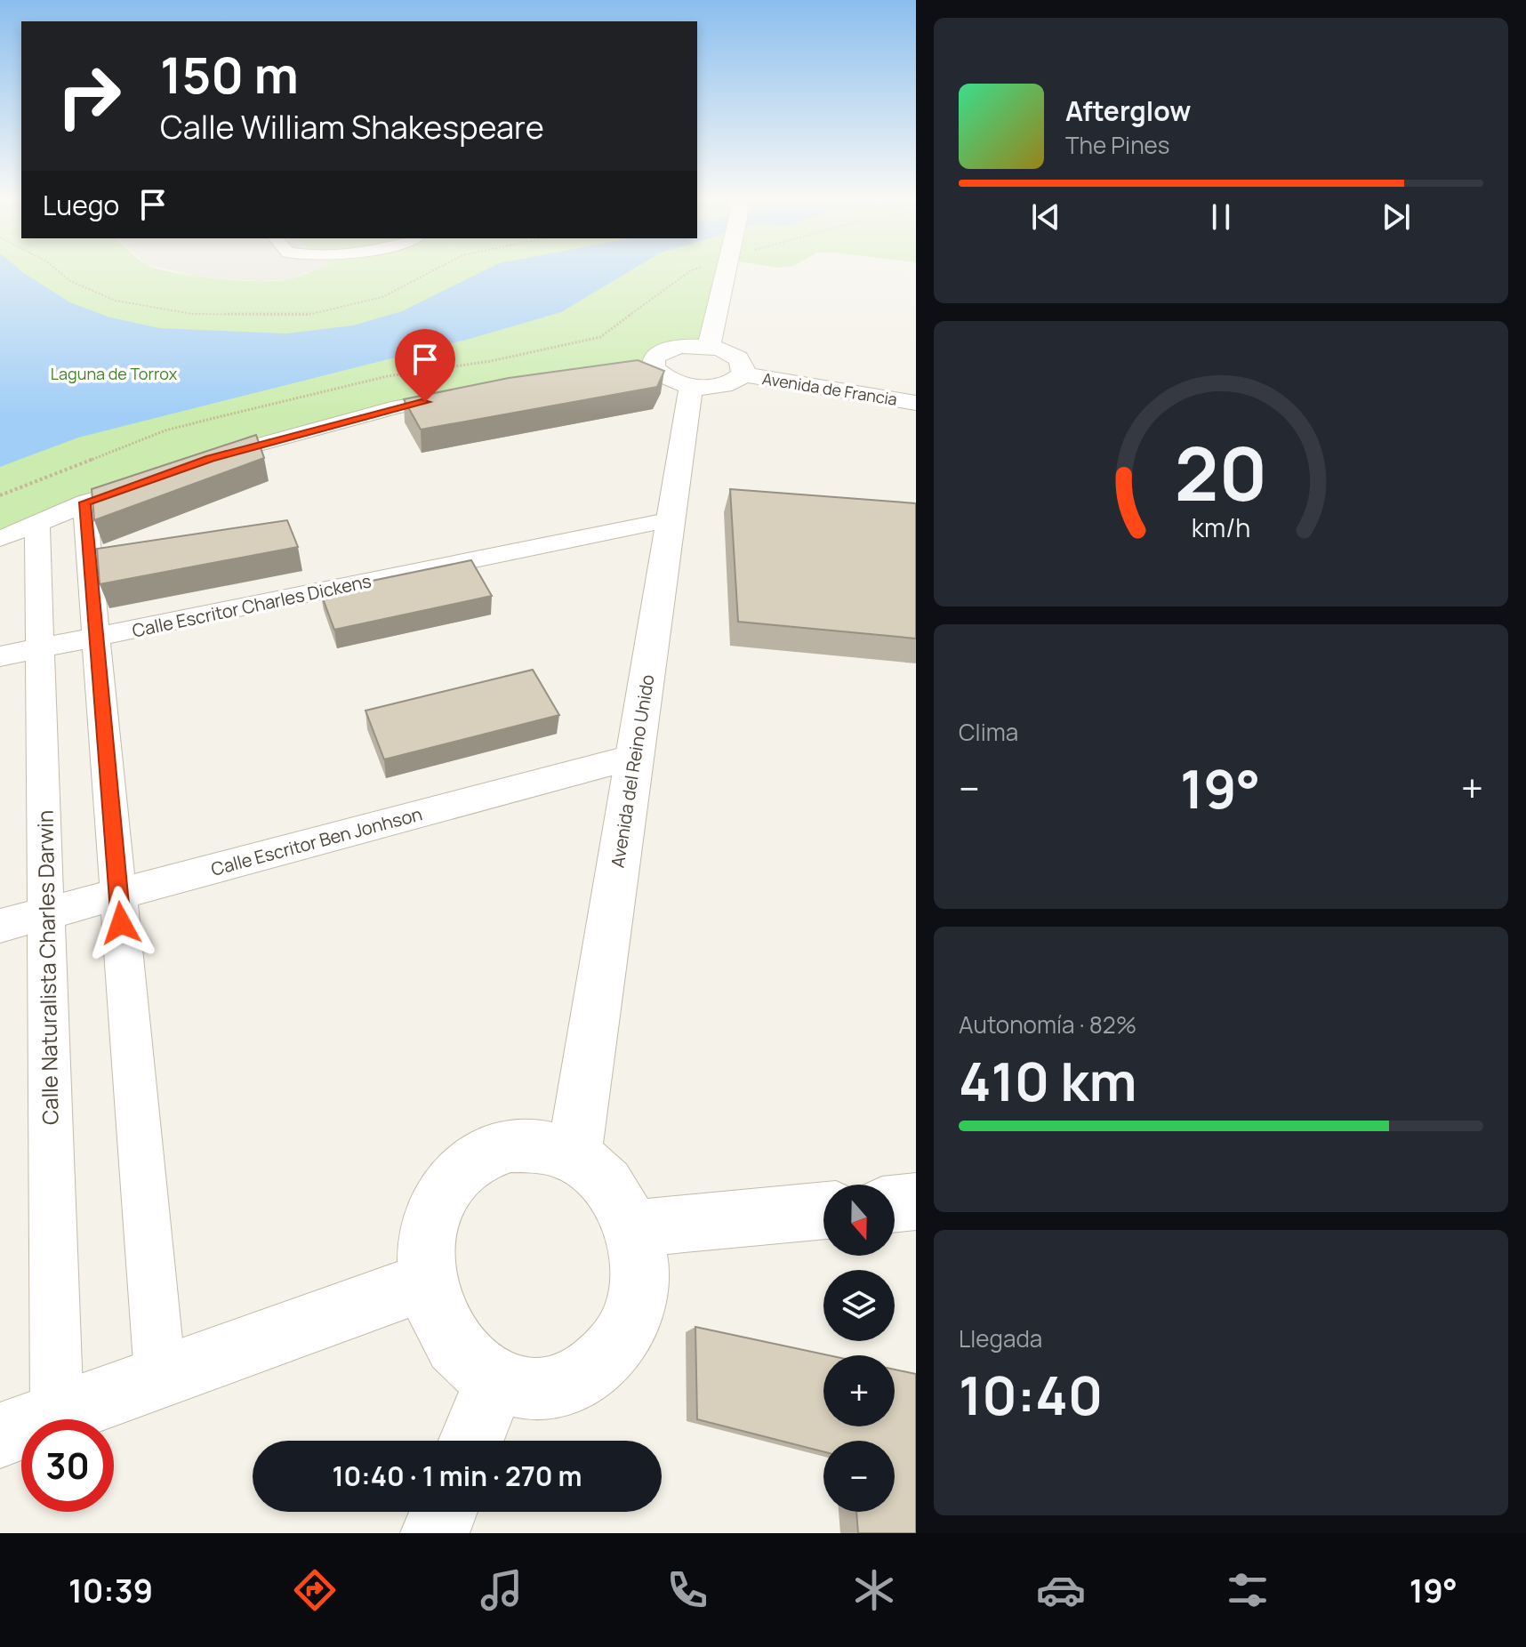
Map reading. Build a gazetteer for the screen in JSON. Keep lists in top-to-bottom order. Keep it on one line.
{"streets":{"street":["Avenida de Francia","Calle Escritor Charles Dickens","Avenida del Reino Unido","Calle Escritor Ben Jonhson","Calle Naturalista Charles Darwin"]},"crossings":[["Calle Escritor Charles Dickens","Avenida del Reino Unido"],["Calle Escritor Charles Dickens","Calle Naturalista Charles Darwin"],["Avenida del Reino Unido","Calle Escritor Ben Jonhson"],["Calle Escritor Ben Jonhson","Calle Naturalista Charles Darwin"]],"parks":["Laguna de Torrox"],"north":"bottom","page":{"turn":["150 m","Calle William Shakespeare"],"song":["Afterglow","The Pines"],"then":"Luego","tile":["Clima",["Autonomía · 82%","410 km"],["Llegada","10:40"]],"heat":["−","19°","+"],"map_buttons":["+","−"],"limit":"30","trip":"10:40 · 1 min · 270 m","tabs":["10:39","19°"],"gauge":["20","km/h"]}}
